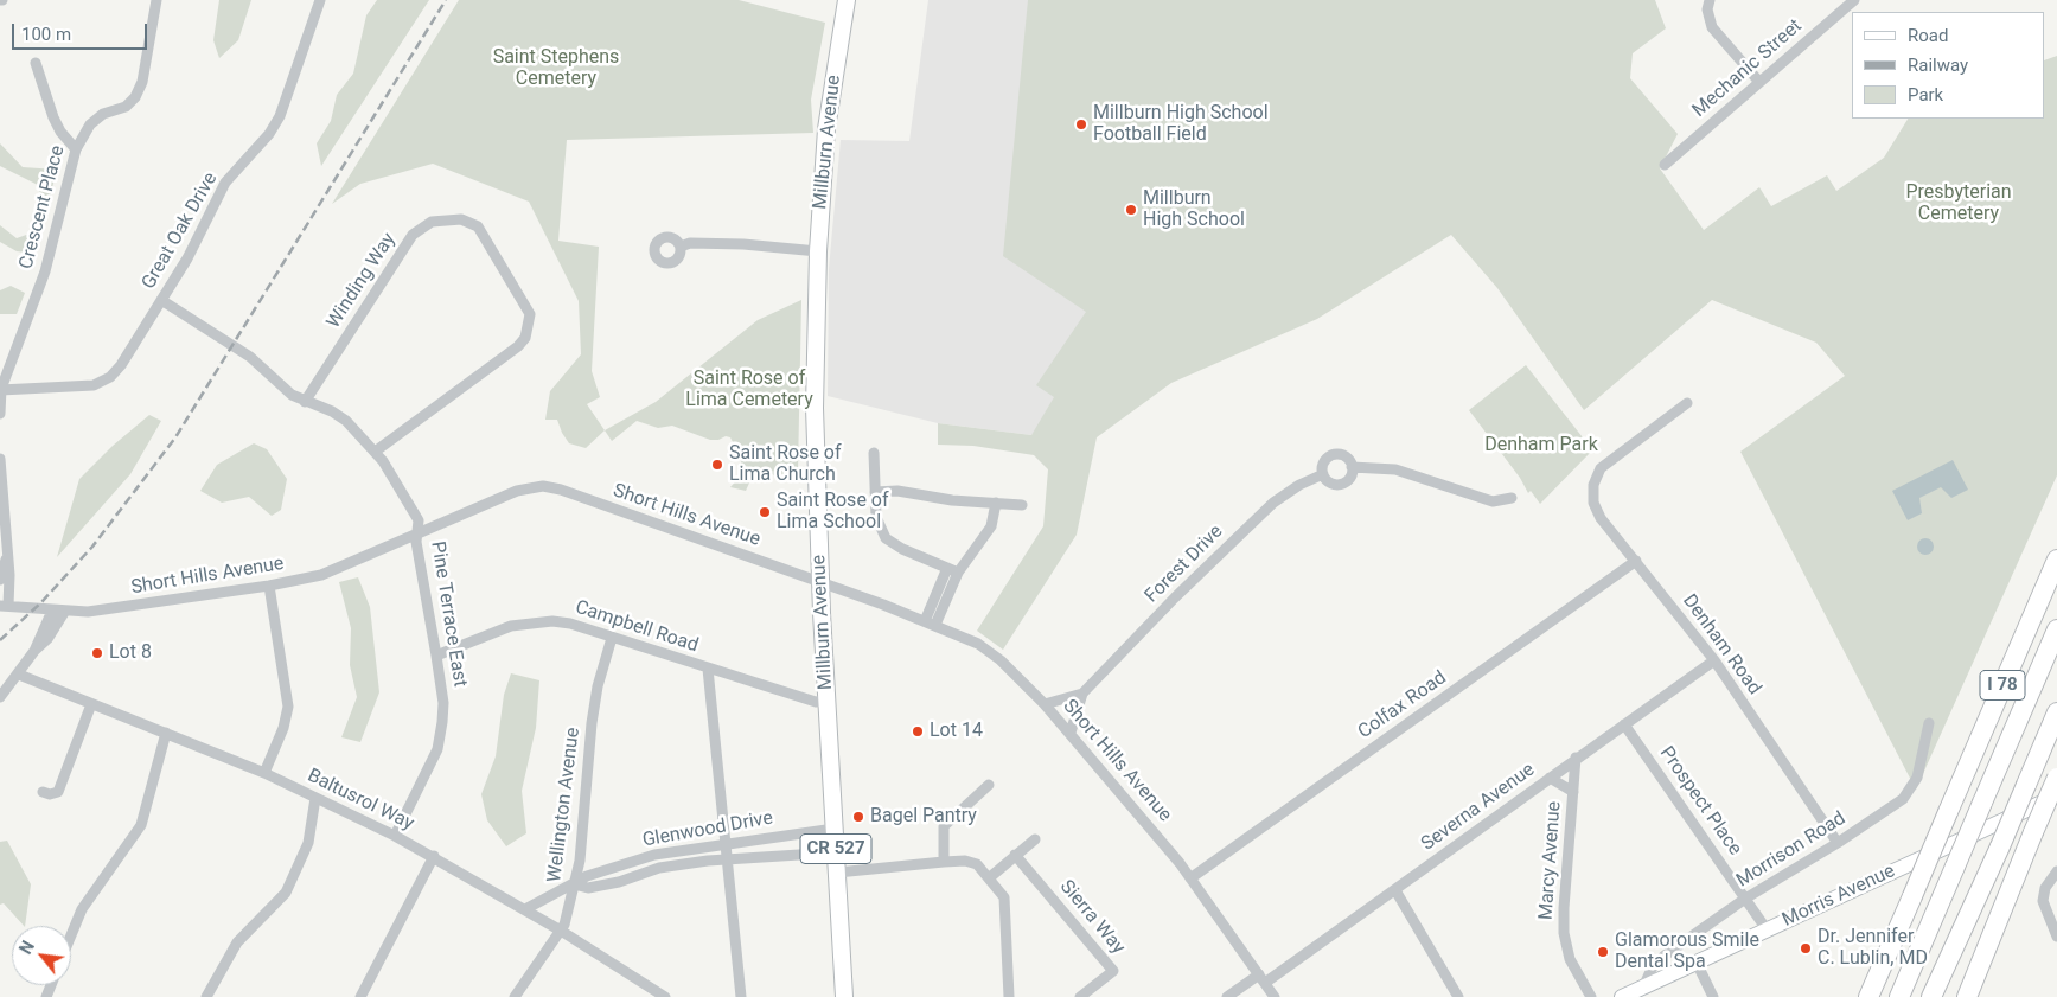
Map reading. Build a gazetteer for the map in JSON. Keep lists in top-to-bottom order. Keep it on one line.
{"streets":{"highway":["I 78"],"main road":["Millburn Avenue","CR 527","Morris Avenue"],"street":["Mechanic Street","Crescent Place","Great Oak Drive","Winding Way","Short Hills Avenue","Forest Drive","Pine Terrace East","Campbell Road","Denham Road","Colfax Road","Baltusrol Way","Prospect Place","Wellington Avenue","Severna Avenue","Glenwood Drive","Morrison Road","Marcy Avenue","Sierra Way"]},"crossings":[["Millburn Avenue","Short Hills Avenue"],["Millburn Avenue","Campbell Road"],["Millburn Avenue","Glenwood Drive"],["Crescent Place","Great Oak Drive"],["Great Oak Drive","Pine Terrace East"],["Winding Way","Pine Terrace East"],["Short Hills Avenue","Forest Drive"],["Short Hills Avenue","Pine Terrace East"],["Short Hills Avenue","Colfax Road"],["Short Hills Avenue","Severna Avenue"],["Pine Terrace East","Campbell Road"],["Pine Terrace East","Baltusrol Way"],["Campbell Road","Wellington Avenue"],["Denham Road","Colfax Road"],["Denham Road","Severna Avenue"],["Denham Road","Morrison Road"],["Baltusrol Way","Wellington Avenue"],["Prospect Place","Severna Avenue"],["Prospect Place","Morrison Road"],["Prospect Place","Morris Avenue"],["Wellington Avenue","Glenwood Drive"],["Severna Avenue","Marcy Avenue"],["Morrison Road","Morris Avenue"]],"parks":["Saint Stephens Cemetery","Presbyterian Cemetery","Saint Rose of Lima Cemetery","Denham Park"],"places":["Millburn High School Football Field","Millburn High School","Saint Rose of Lima Church","Saint Rose of Lima School","Lot 8","Lot 14","Bagel Pantry","Dr. Jennifer C. Lublin, MD","Glamorous Smile Dental Spa"],"legend":["Road","Railway","Park"],"scale_bar":"100 m","north":"top left"}
